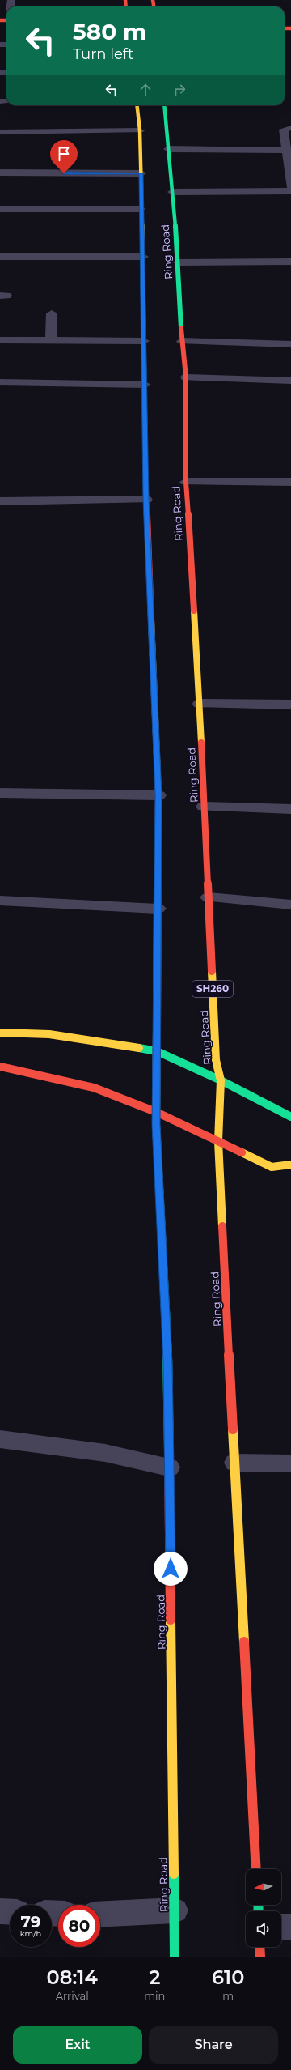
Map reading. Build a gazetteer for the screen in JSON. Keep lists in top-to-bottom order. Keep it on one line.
{"streets":{"main road":["Ring Road","SH260"]},"north":"left","page":{"turn":["580 m","Turn left"],"speed":"79 km/h","limit":"80","eta":["08:14","Arrival","2","min","610","m"],"buttons":["Exit","Share"]}}
